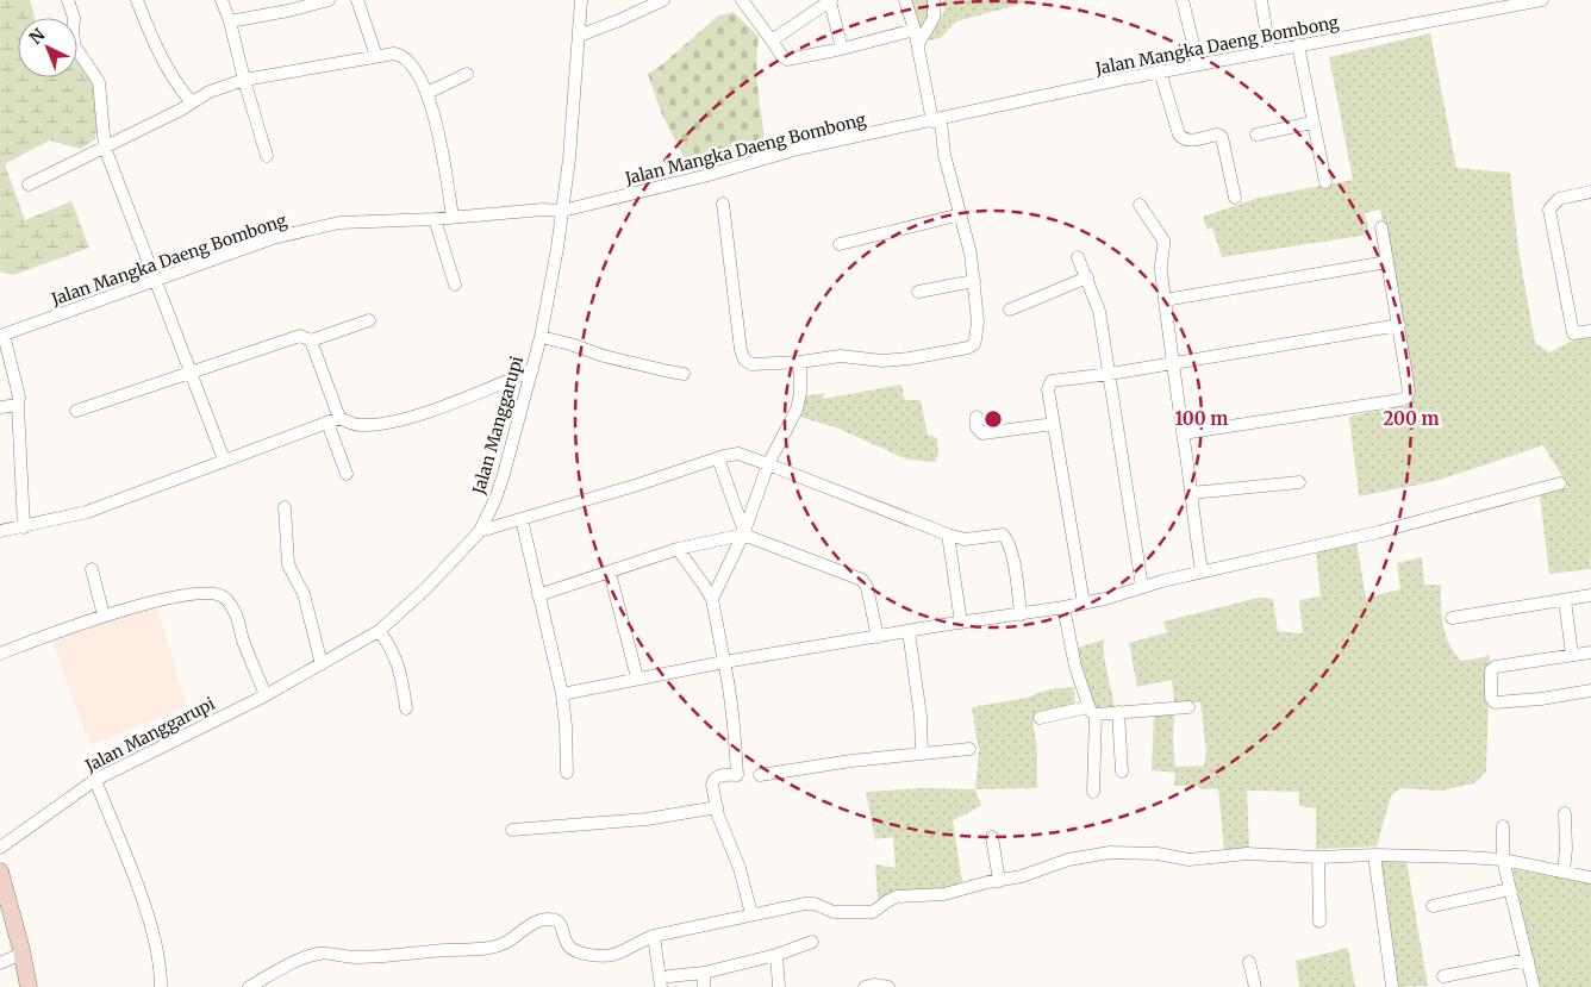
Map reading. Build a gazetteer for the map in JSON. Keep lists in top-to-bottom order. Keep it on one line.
{"streets":{"street":["Jalan Mangka Daeng Bombong","Jalan Manggarupi"]},"crossings":[["Jalan Mangka Daeng Bombong","Jalan Manggarupi"]],"north":"top left","rings":["100 m","200 m"]}
